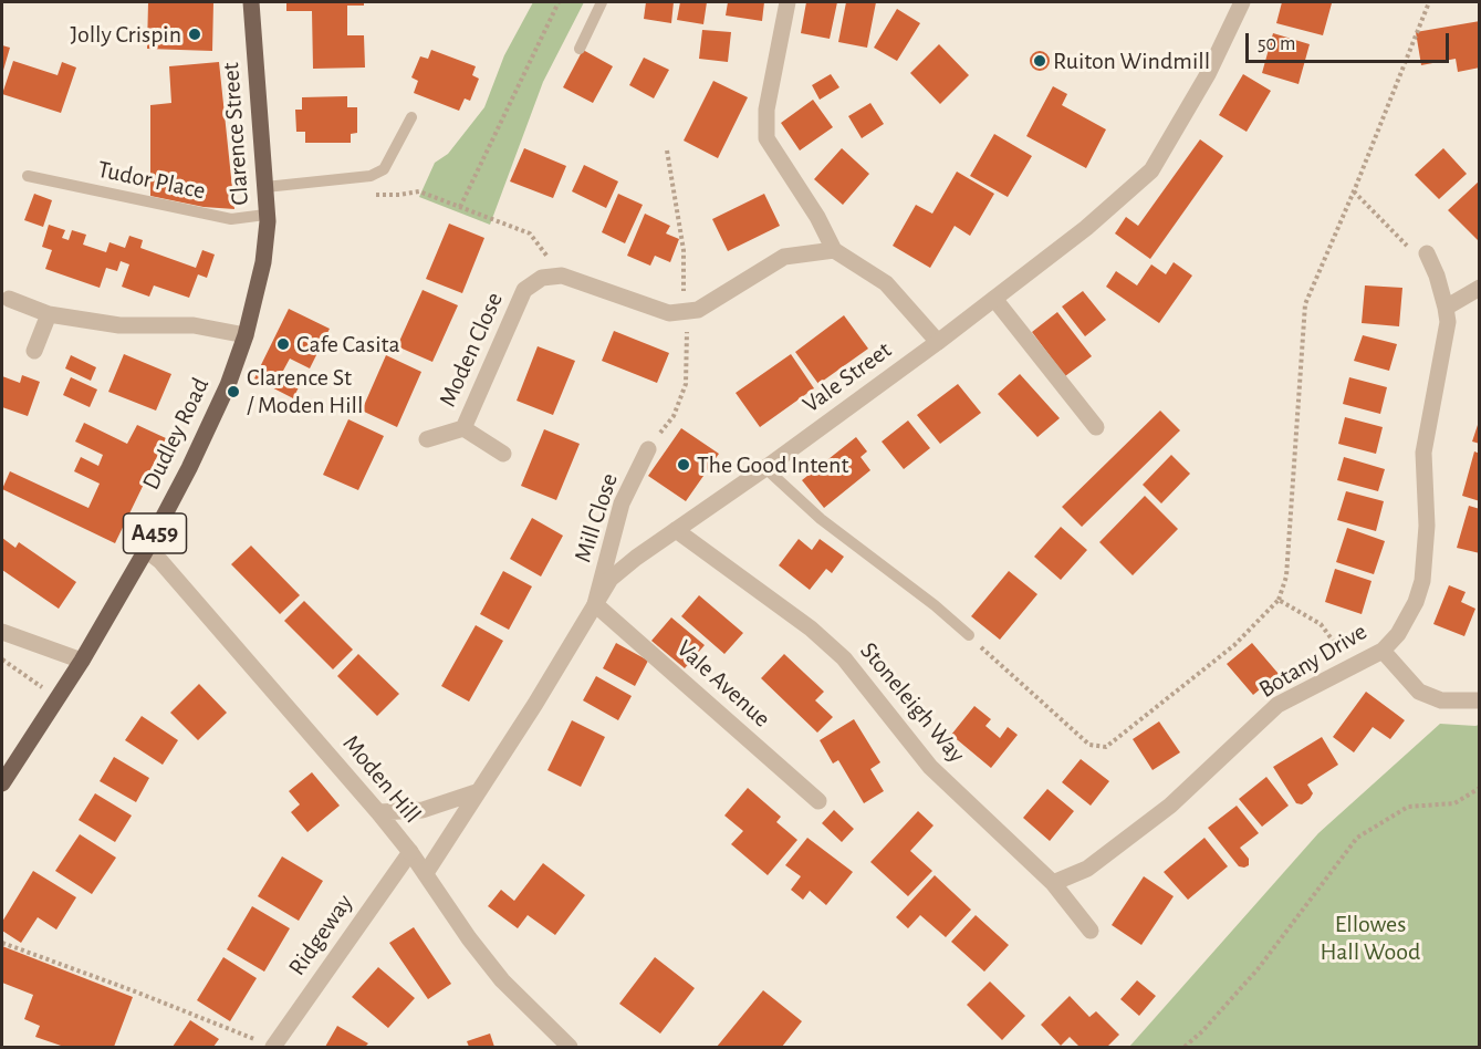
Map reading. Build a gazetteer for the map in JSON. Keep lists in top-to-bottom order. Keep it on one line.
{"streets":{"main road":["Clarence Street","Dudley Road","A459"],"street":["Moden Close","Vale Street","Mill Close","Botany Drive","Vale Avenue","Stoneleigh Way","Moden Hill","Ridgeway"],"lane":["Tudor Place"]},"crossings":[["Clarence Street","Tudor Place"],["Clarence Street","Dudley Road"],["Vale Street","Mill Close"],["Vale Street","Vale Avenue"],["Vale Street","Stoneleigh Way"],["Vale Street","Moden Hill"],["Dudley Road","Moden Hill"],["Mill Close","Vale Avenue"],["Botany Drive","Stoneleigh Way"],["Moden Hill","Ridgeway"]],"parks":["Ellowes Hall Wood"],"places":["Jolly Crispin","Ruiton Windmill","Cafe Casita","Clarence St / Moden Hill","The Good Intent"],"scale_bar":"50 m"}
